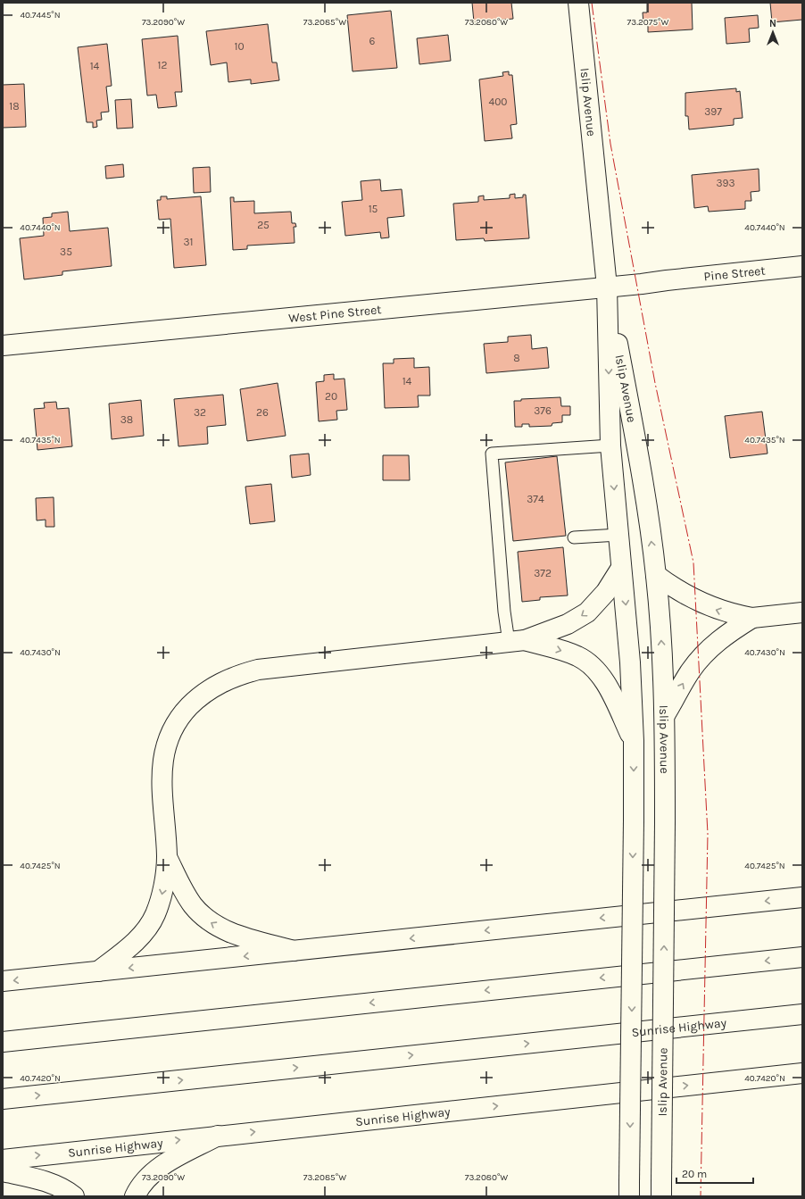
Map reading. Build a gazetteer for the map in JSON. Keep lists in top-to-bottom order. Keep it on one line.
{"streets":{"main road":["Islip Avenue","Pine Street","West Pine Street","Sunrise Highway"]},"crossings":[["Islip Avenue","West Pine Street"],["Pine Street","West Pine Street"]],"house_numbers":["6","10","12","14","400","18","397","393","15","25","31","35","8","14","20","376","32","26","38","374","372"],"scale_bar":"20 m","north":"top","coordinates":["40.7445°N","73.2090°W","73.2085°W","73.2080°W","73.2075°W","40.7440°N","40.7435°N","40.7430°N","40.7425°N","40.7420°N"]}
